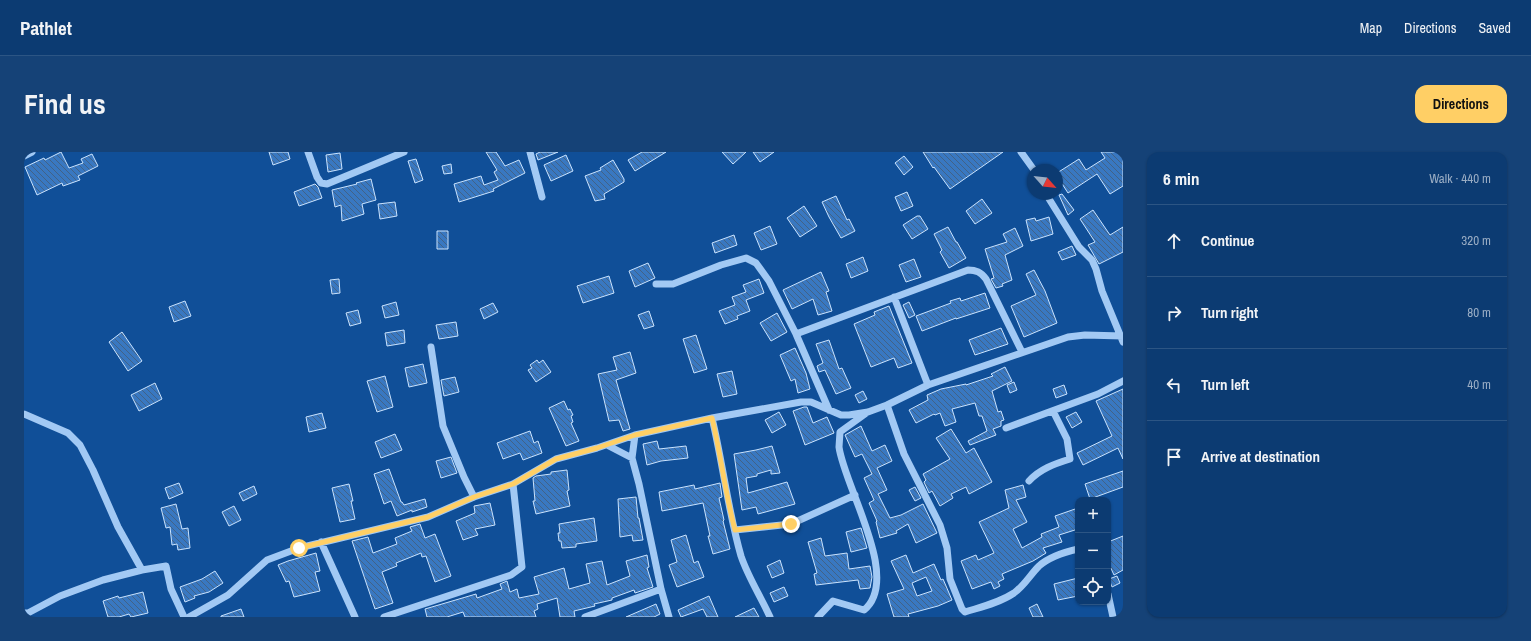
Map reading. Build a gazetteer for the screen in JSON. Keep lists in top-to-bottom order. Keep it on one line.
{"north":"bottom right","page":{"header":"Pathlet","nav":["Map","Directions","Saved"],"title":"Find us","buttons":"Directions","heading":["6 min","Walk · 440 m"],"list":[["Continue","320 m"],["Turn right","80 m"],["Turn left","40 m"],"Arrive at destination"],"map_buttons":["+","−"]}}
